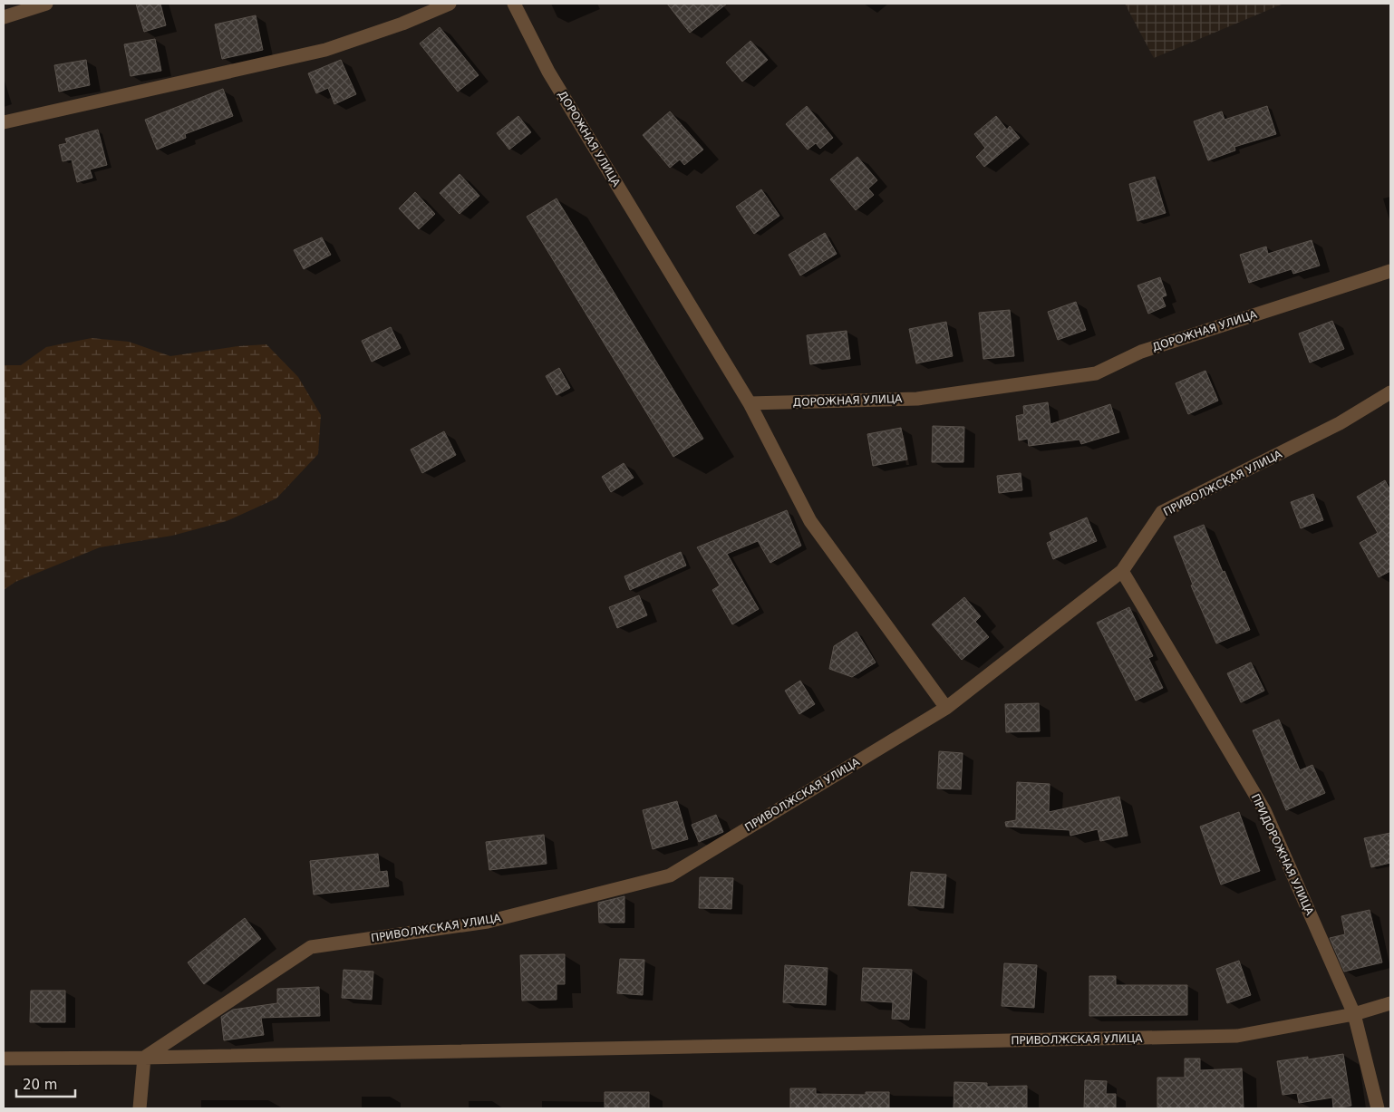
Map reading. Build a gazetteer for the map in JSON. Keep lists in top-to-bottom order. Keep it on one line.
{"streets":{"street":["ДОРОЖНАЯ УЛИЦА","ПРИВОЛЖСКАЯ УЛИЦА","ПРИДОРОЖНАЯ УЛИЦА"]},"crossings":[["ПРИВОЛЖСКАЯ УЛИЦА","ПРИДОРОЖНАЯ УЛИЦА"]],"scale_bar":"20 m"}
